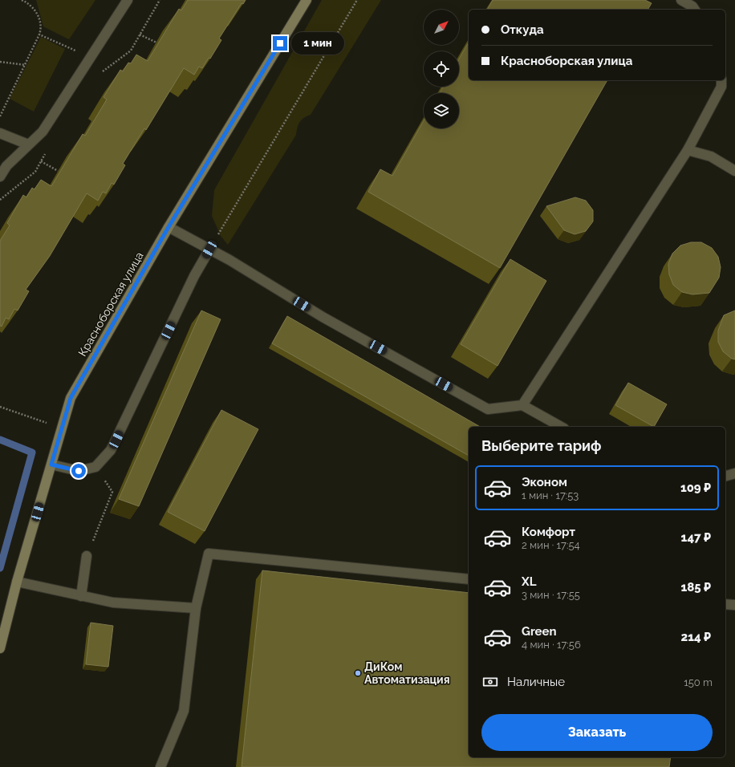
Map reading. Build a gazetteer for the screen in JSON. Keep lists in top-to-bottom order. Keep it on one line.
{"streets":{"street":["Красноборская улица"]},"places":["ДиКом Автоматизация"],"north":"top right","page":{"banner":["Откуда","Красноборская улица"],"bubble":"1 мин","heading":"Выберите тариф","list":[{"name":"Эконом","note":"1 мин · 17:53","value":"109 ₽"},{"name":"Комфорт","note":"2 мин · 17:54","value":"147 ₽"},{"name":"XL","note":"3 мин · 17:55","value":"185 ₽"},{"name":"Green","note":"4 мин · 17:56","value":"214 ₽"}],"pay":["Наличные","150 m"],"buttons":"Заказать"}}
